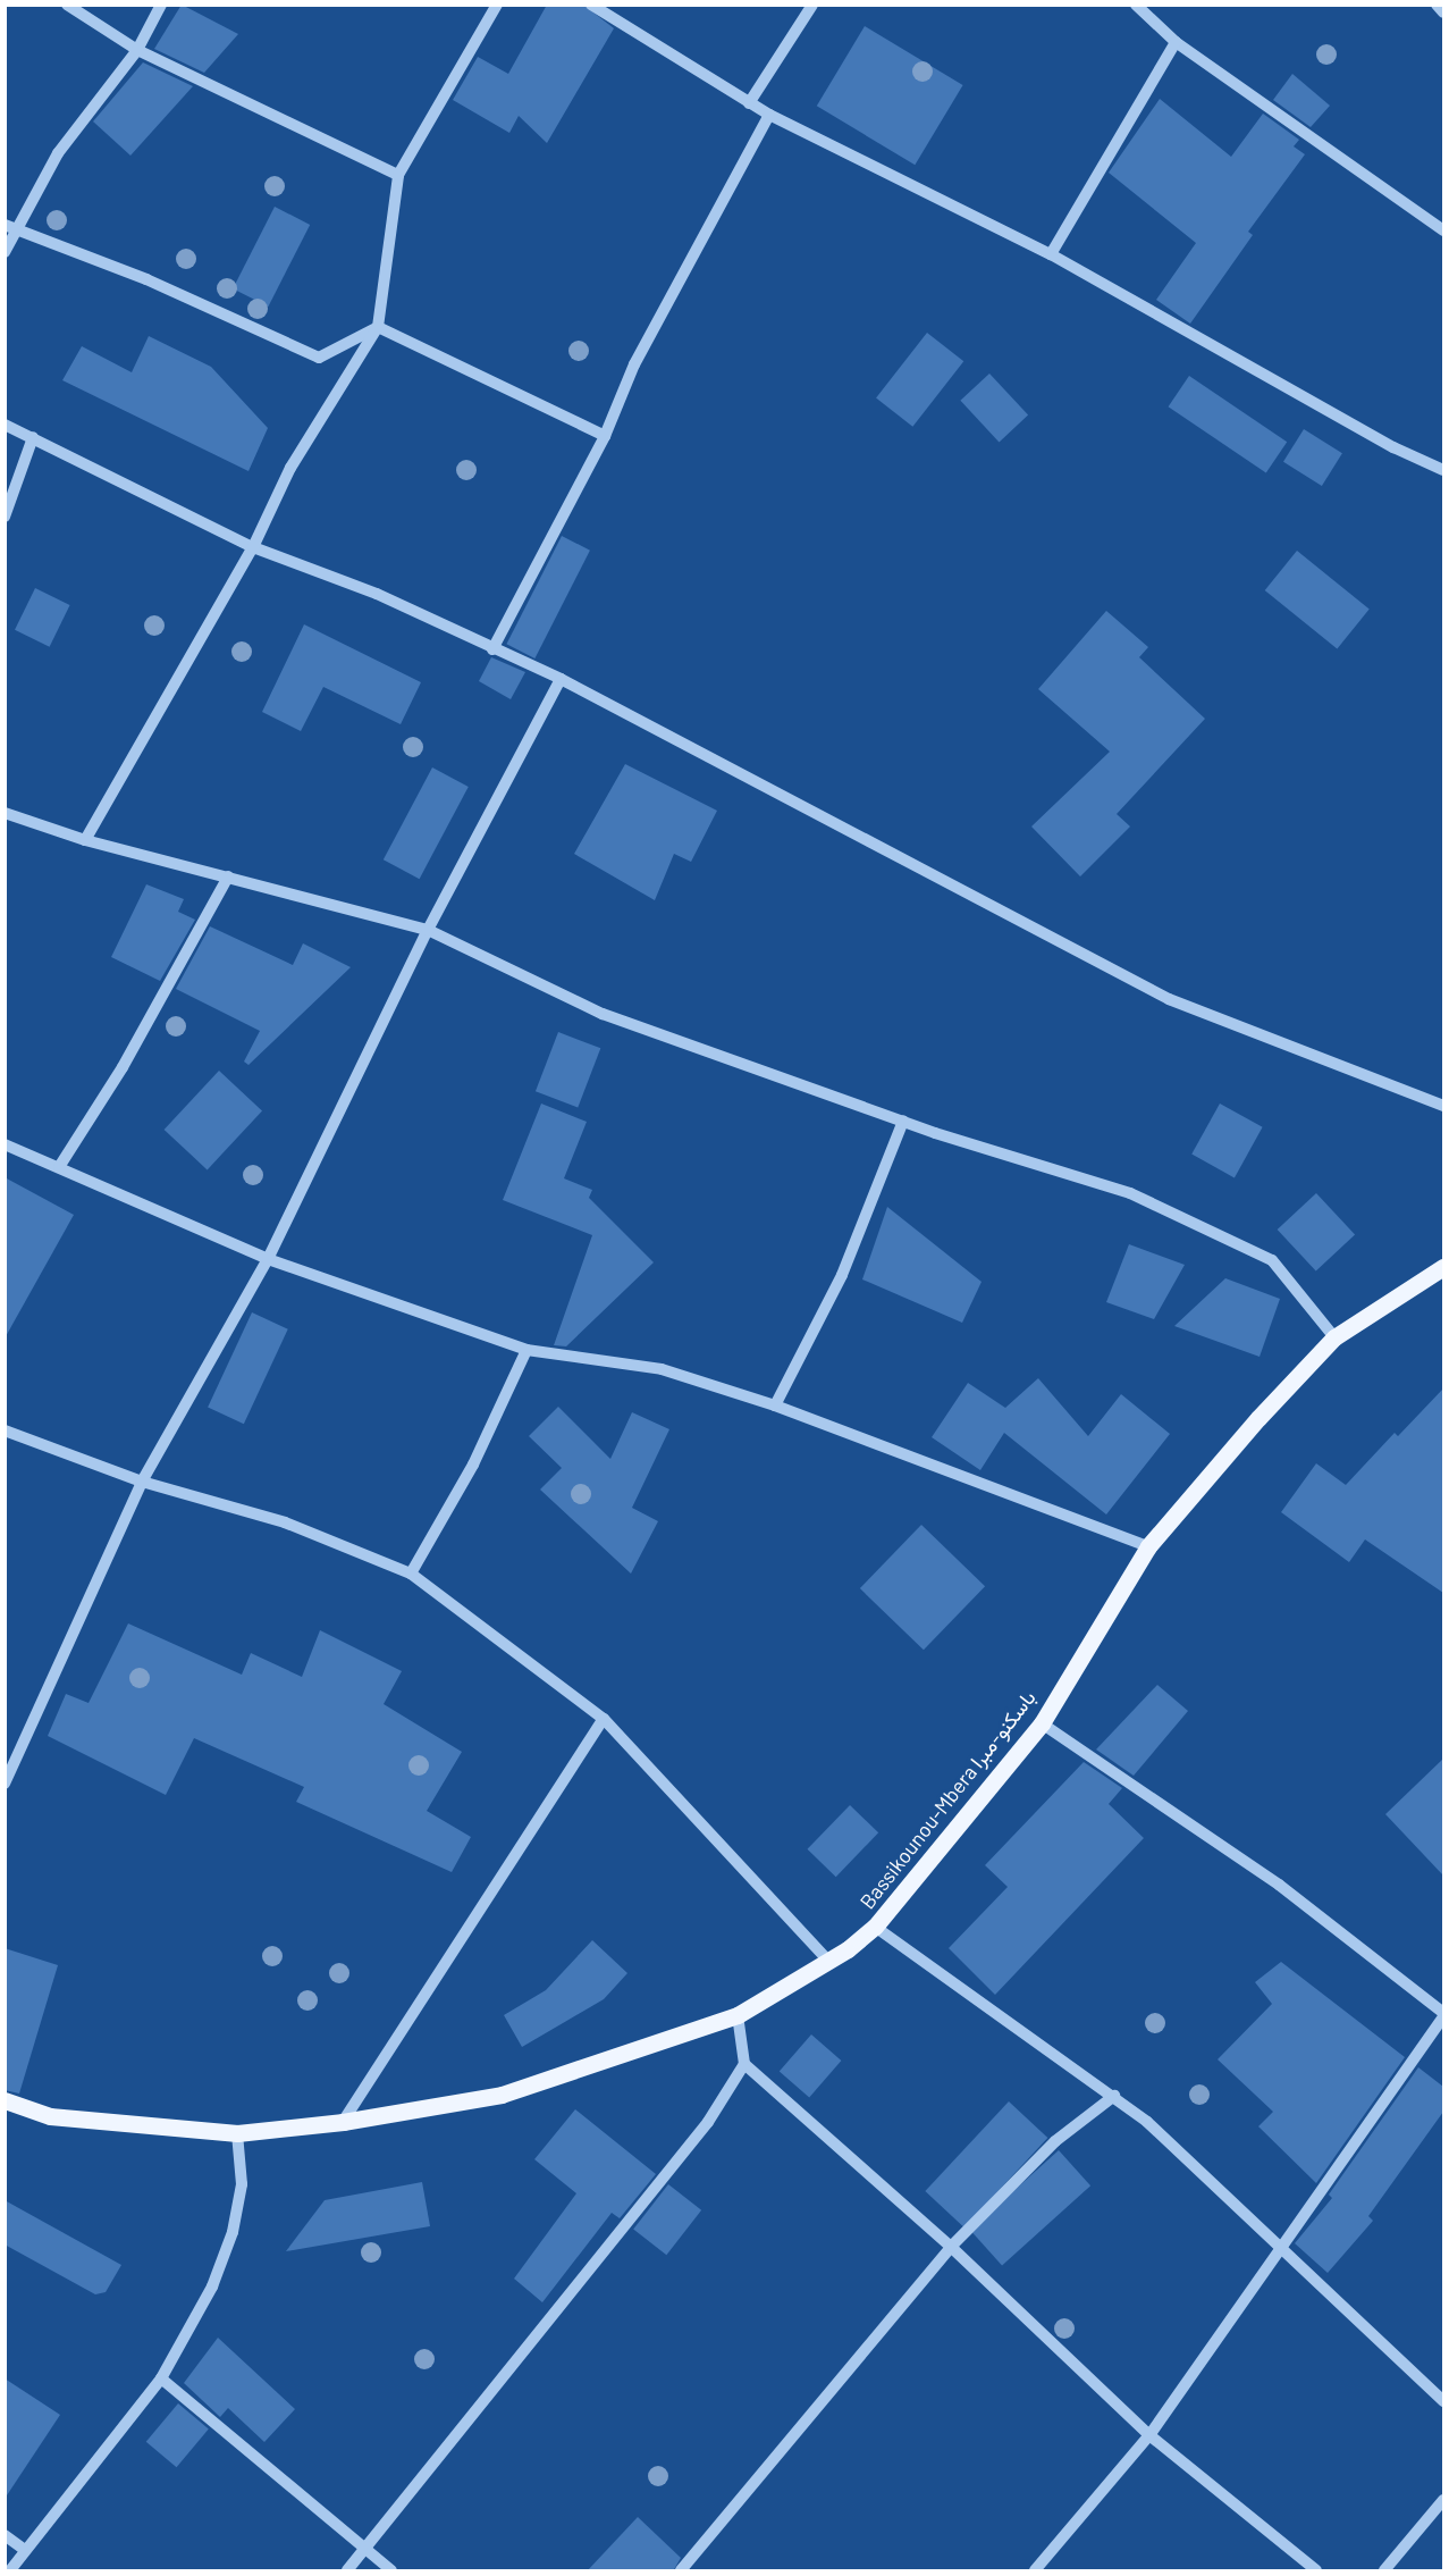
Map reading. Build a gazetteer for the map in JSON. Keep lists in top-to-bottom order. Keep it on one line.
{"streets":{"main road":["Bassikounou-Mbera باسكنو-مبرا"]}}
